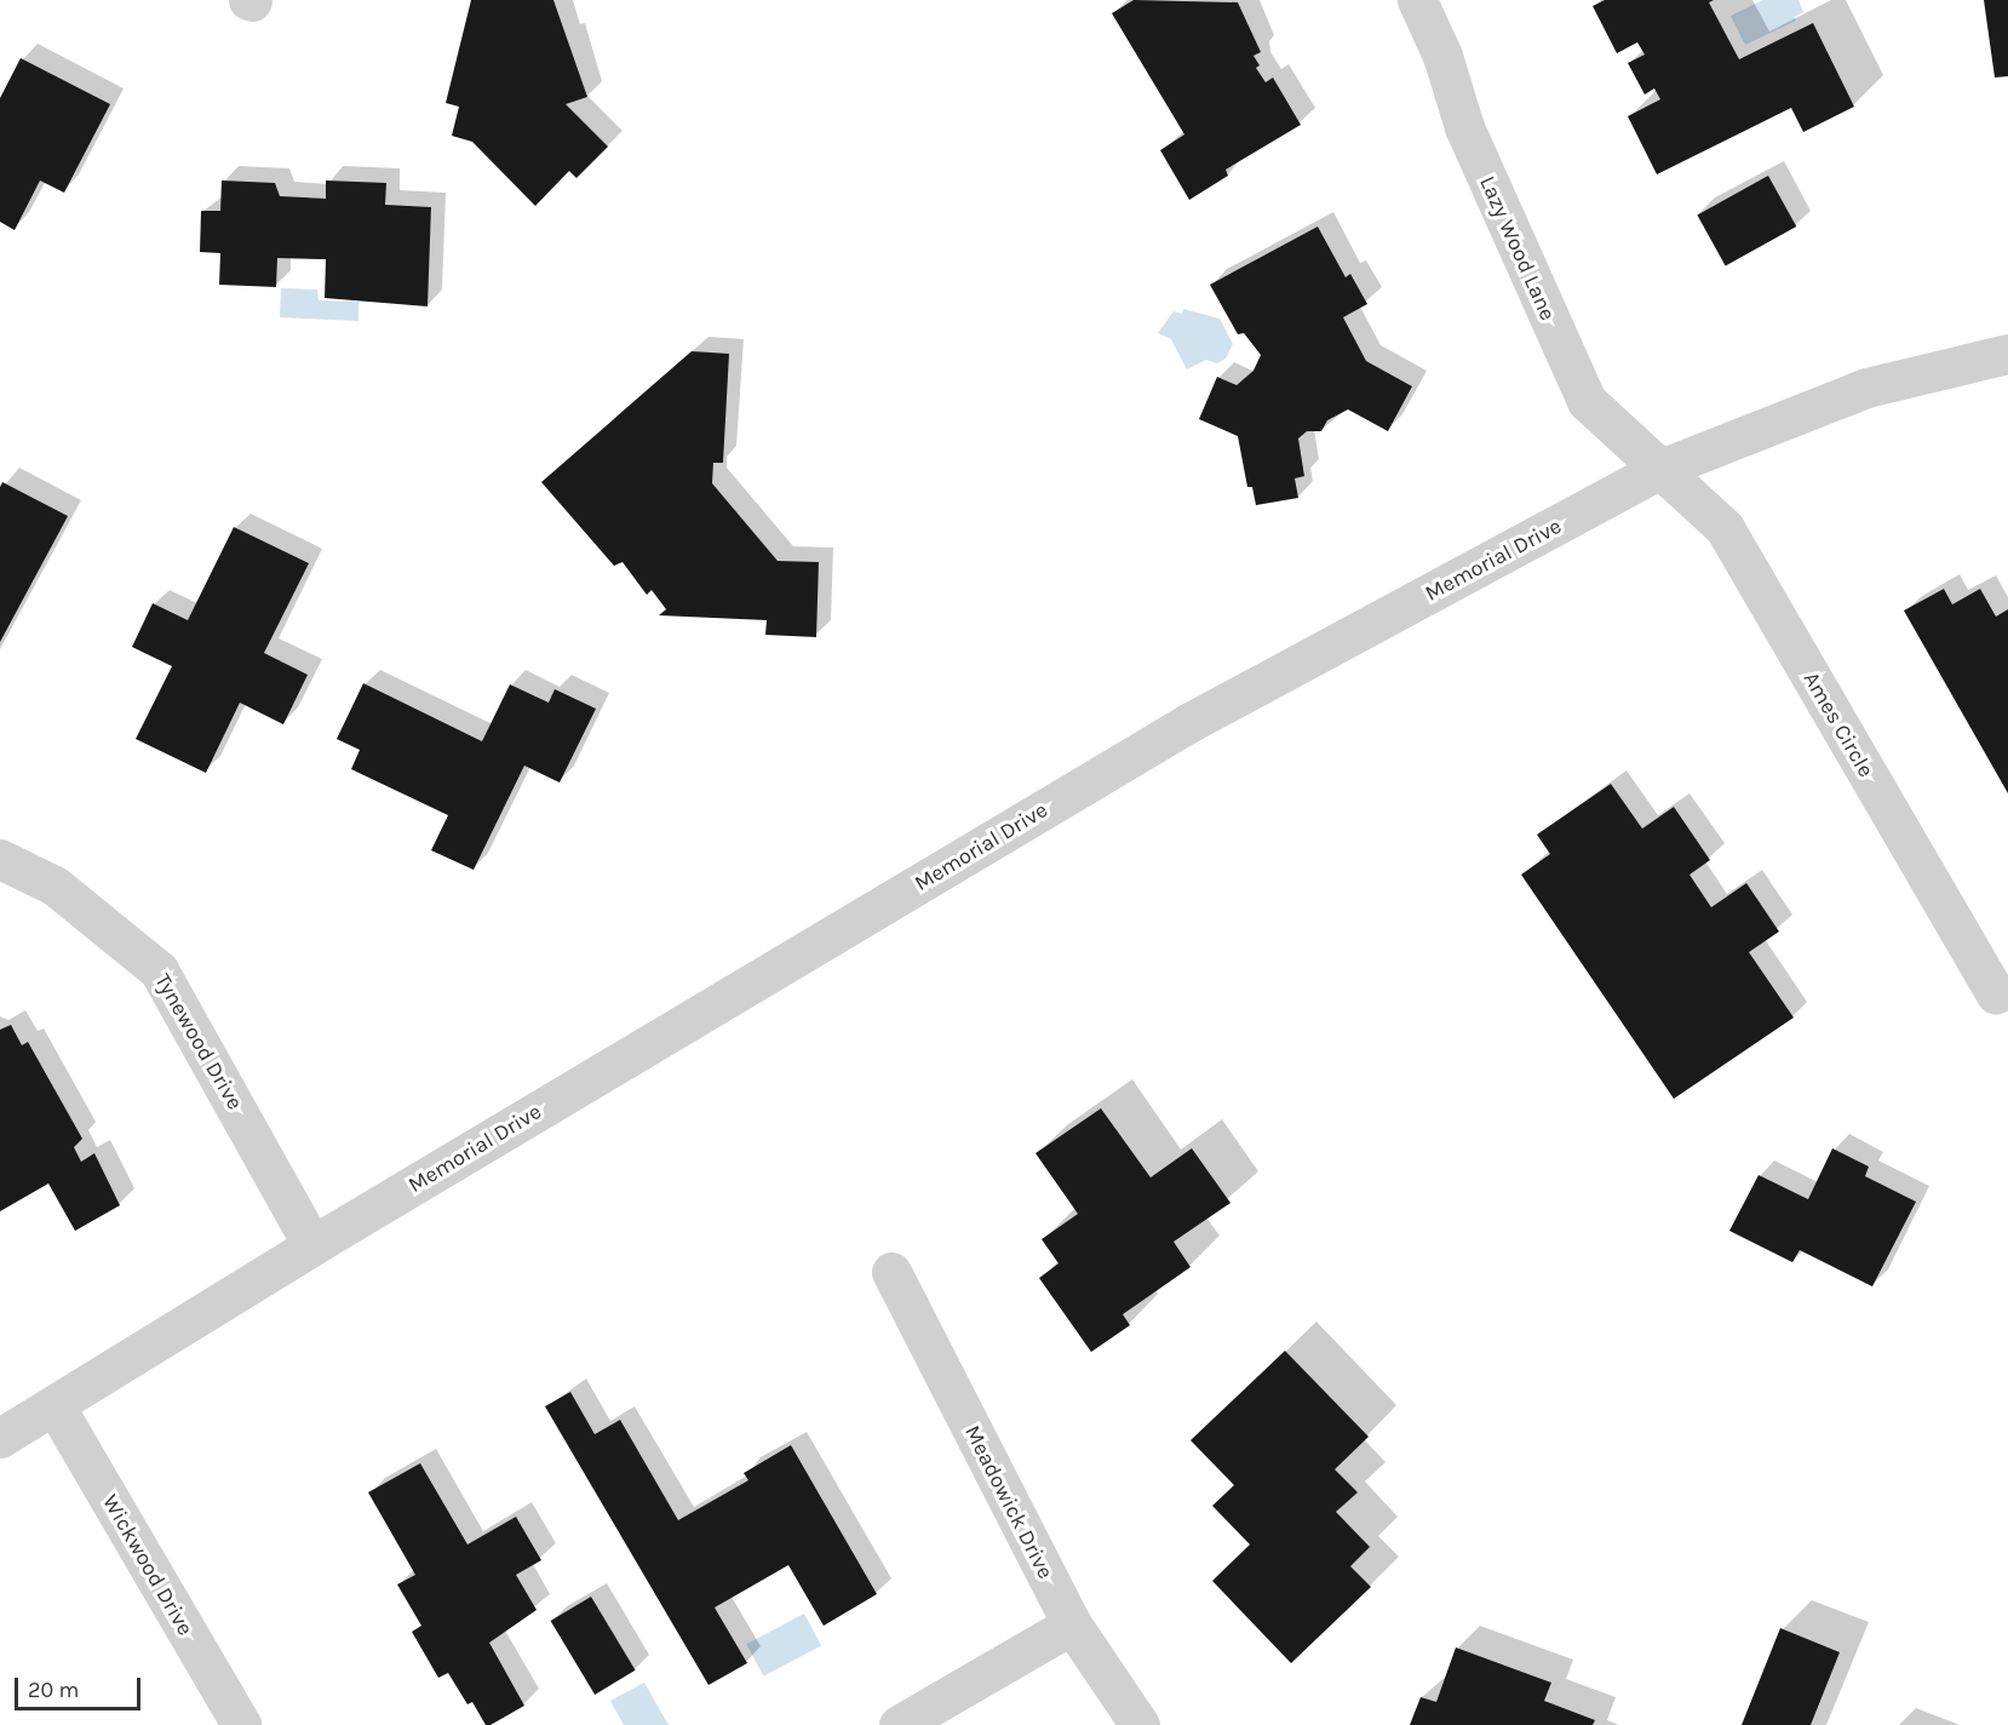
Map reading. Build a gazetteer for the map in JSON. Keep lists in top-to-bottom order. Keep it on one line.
{"streets":{"street":["Lazy Wood Lane","Memorial Drive","Ames Circle","Tynewood Drive","Meadowick Drive","Wickwood Drive"]},"crossings":[["Lazy Wood Lane","Memorial Drive"],["Lazy Wood Lane","Ames Circle"],["Memorial Drive","Ames Circle"],["Memorial Drive","Tynewood Drive"],["Memorial Drive","Wickwood Drive"]],"scale_bar":"20 m"}
